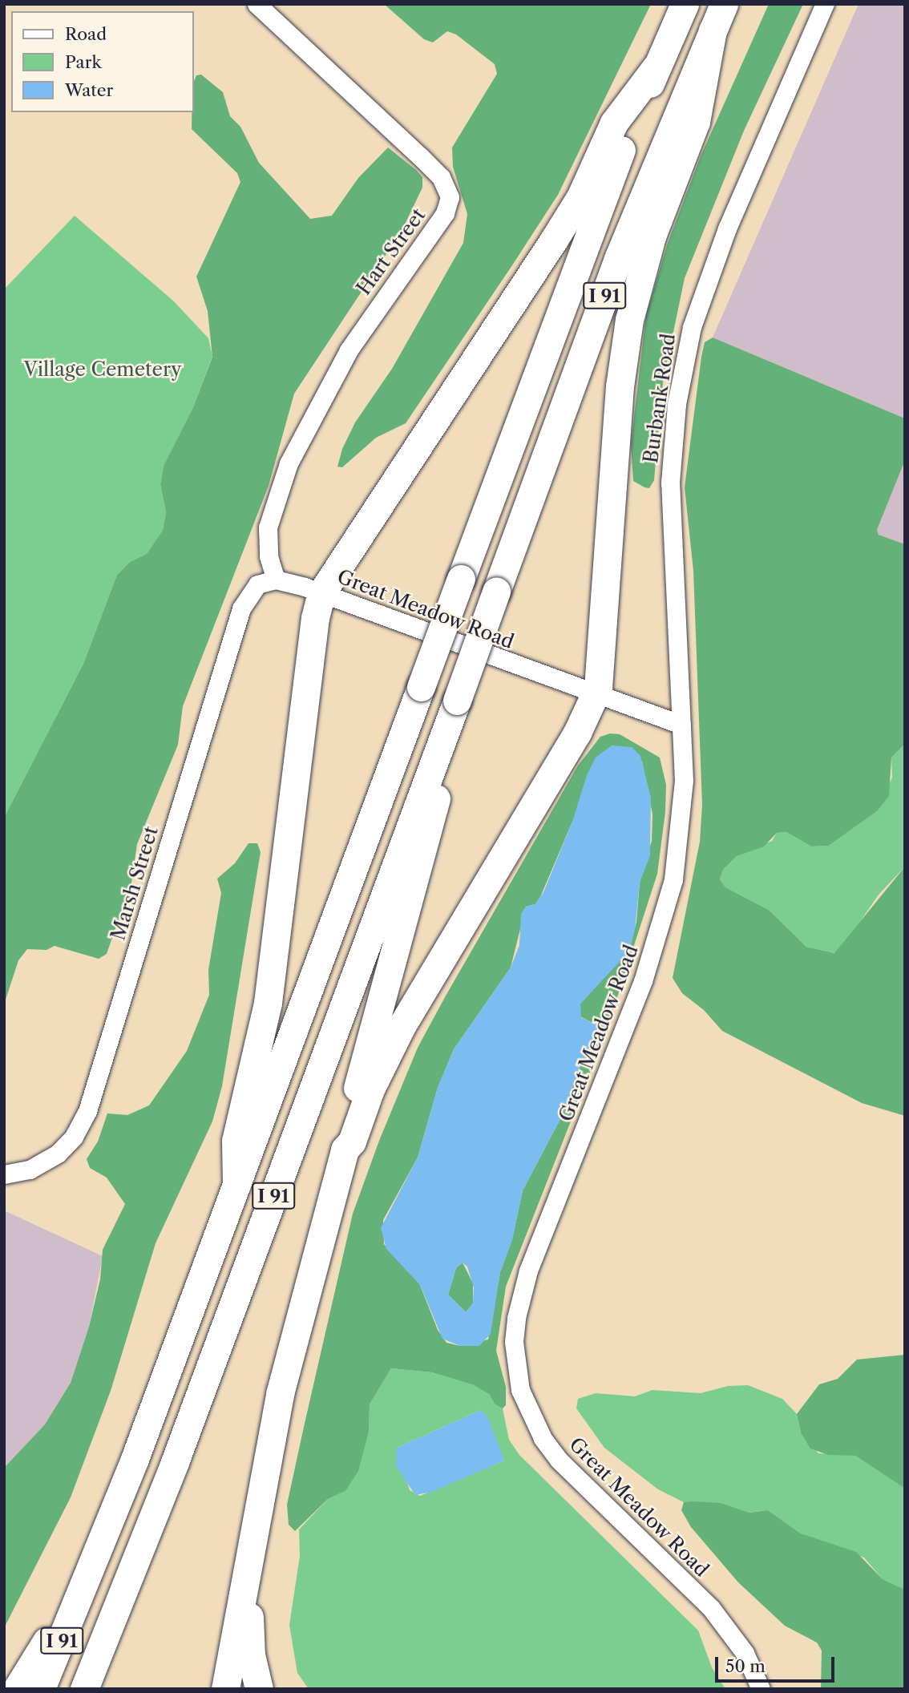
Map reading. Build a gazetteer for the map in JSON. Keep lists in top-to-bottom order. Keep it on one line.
{"streets":{"highway":["I 91"],"street":["Hart Street","Burbank Road","Great Meadow Road","Marsh Street"]},"crossings":[["Hart Street","Great Meadow Road"],["Hart Street","Marsh Street"],["Burbank Road","Great Meadow Road"],["Great Meadow Road","Marsh Street"]],"parks":["Village Cemetery"],"legend":["Road","Park","Water"],"scale_bar":"50 m"}
